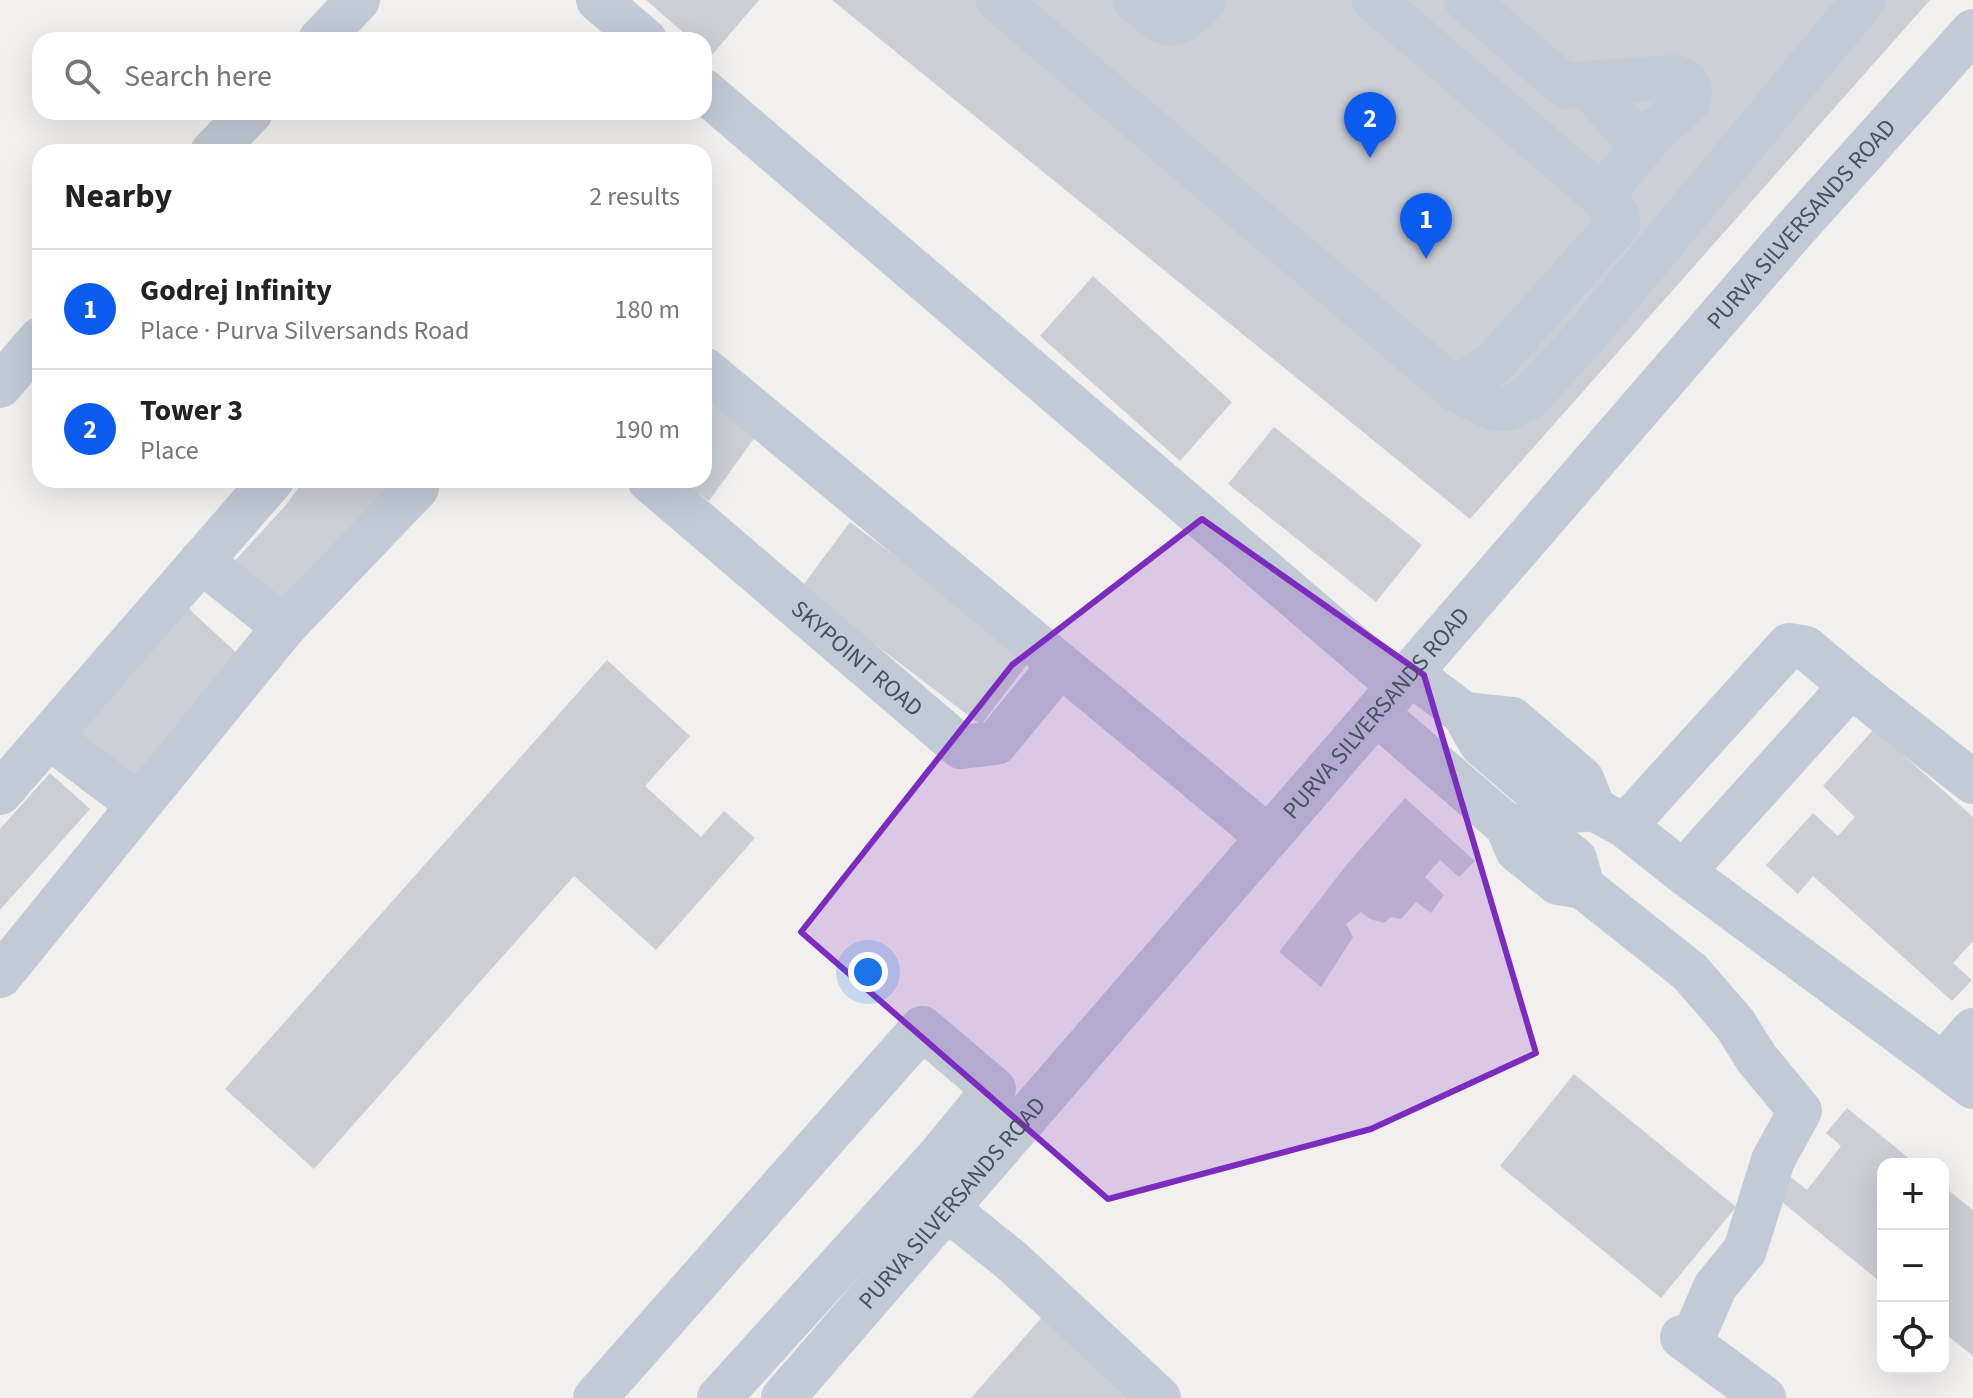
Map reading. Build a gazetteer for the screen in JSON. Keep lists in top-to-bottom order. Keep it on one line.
{"streets":{"street":["PURVA SILVERSANDS ROAD","SKYPOINT ROAD"]},"page":{"search":"Search here","pins":["2","1"],"heading":["Nearby","2 results"],"list":[{"mark":"1","name":"Godrej Infinity","note":"Place · Purva Silversands Road","value":"180 m"},{"mark":"2","name":"Tower 3","note":"Place","value":"190 m"}],"map_buttons":["+","−"]}}
